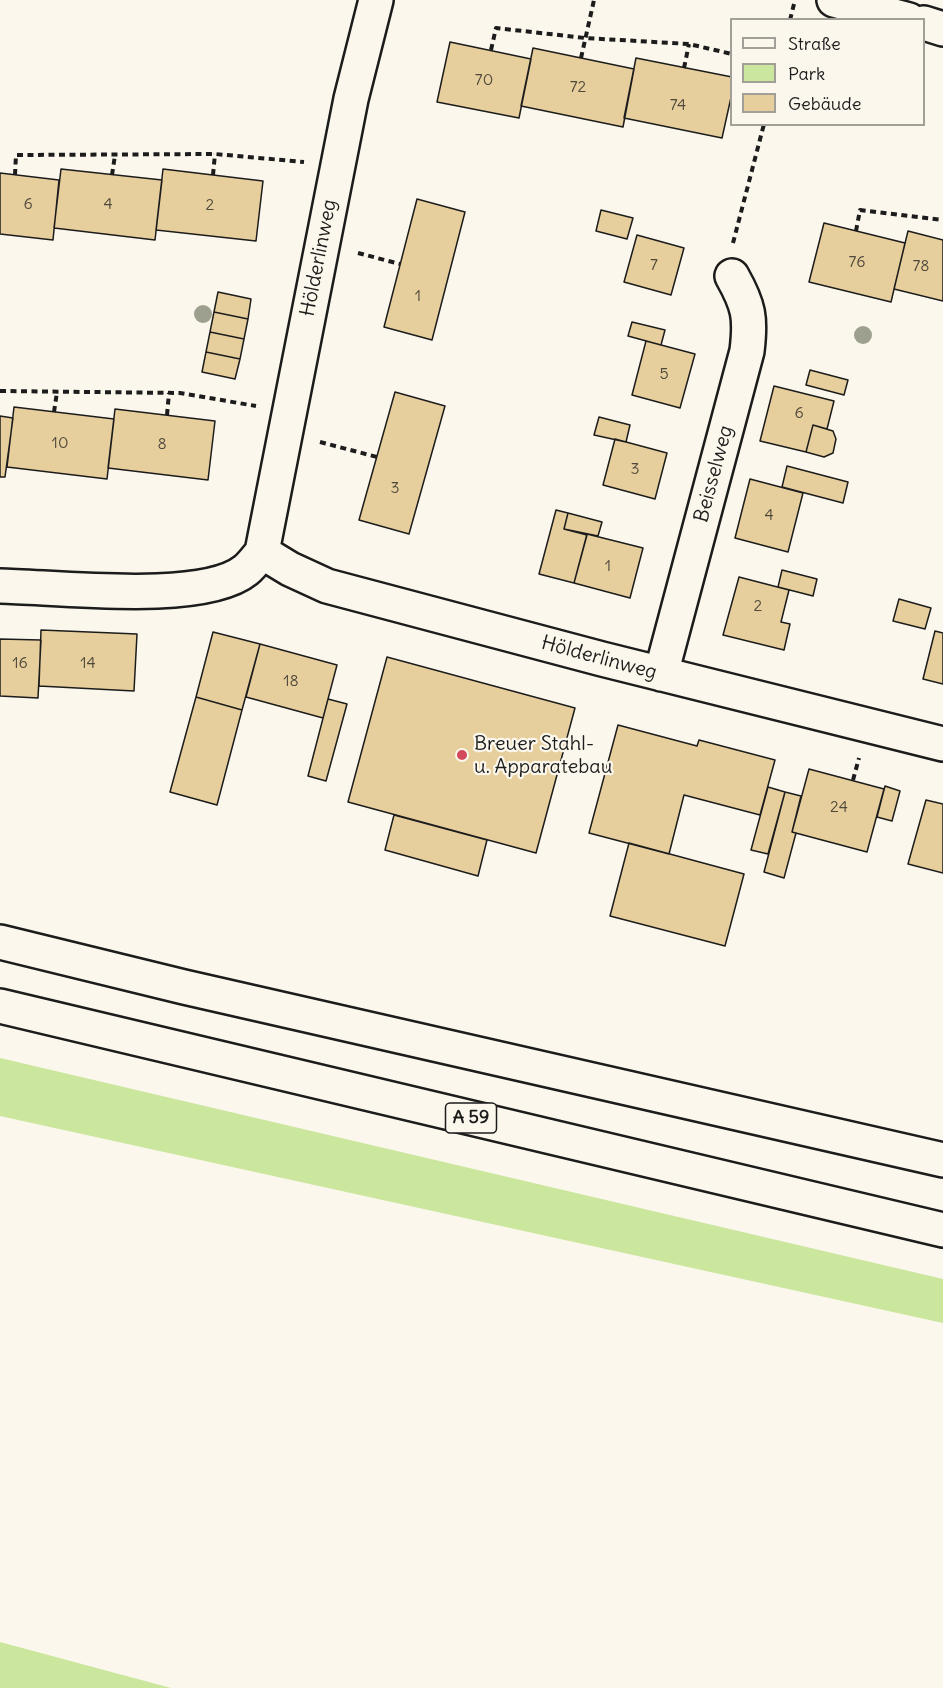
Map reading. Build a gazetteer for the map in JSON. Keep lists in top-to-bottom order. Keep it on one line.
{"streets":{"main road":["Hölderlinweg","Beisselweg","A 59"]},"crossings":[["Hölderlinweg","Beisselweg"]],"places":["Breuer Stahl- u. Apparatebau"],"house_numbers":["70","72","74","6","4","2","76","7","78","1","5","6","10","8","3","3","4","1","2","16","14","18","24"],"legend":["Straße","Park","Gebäude"]}
